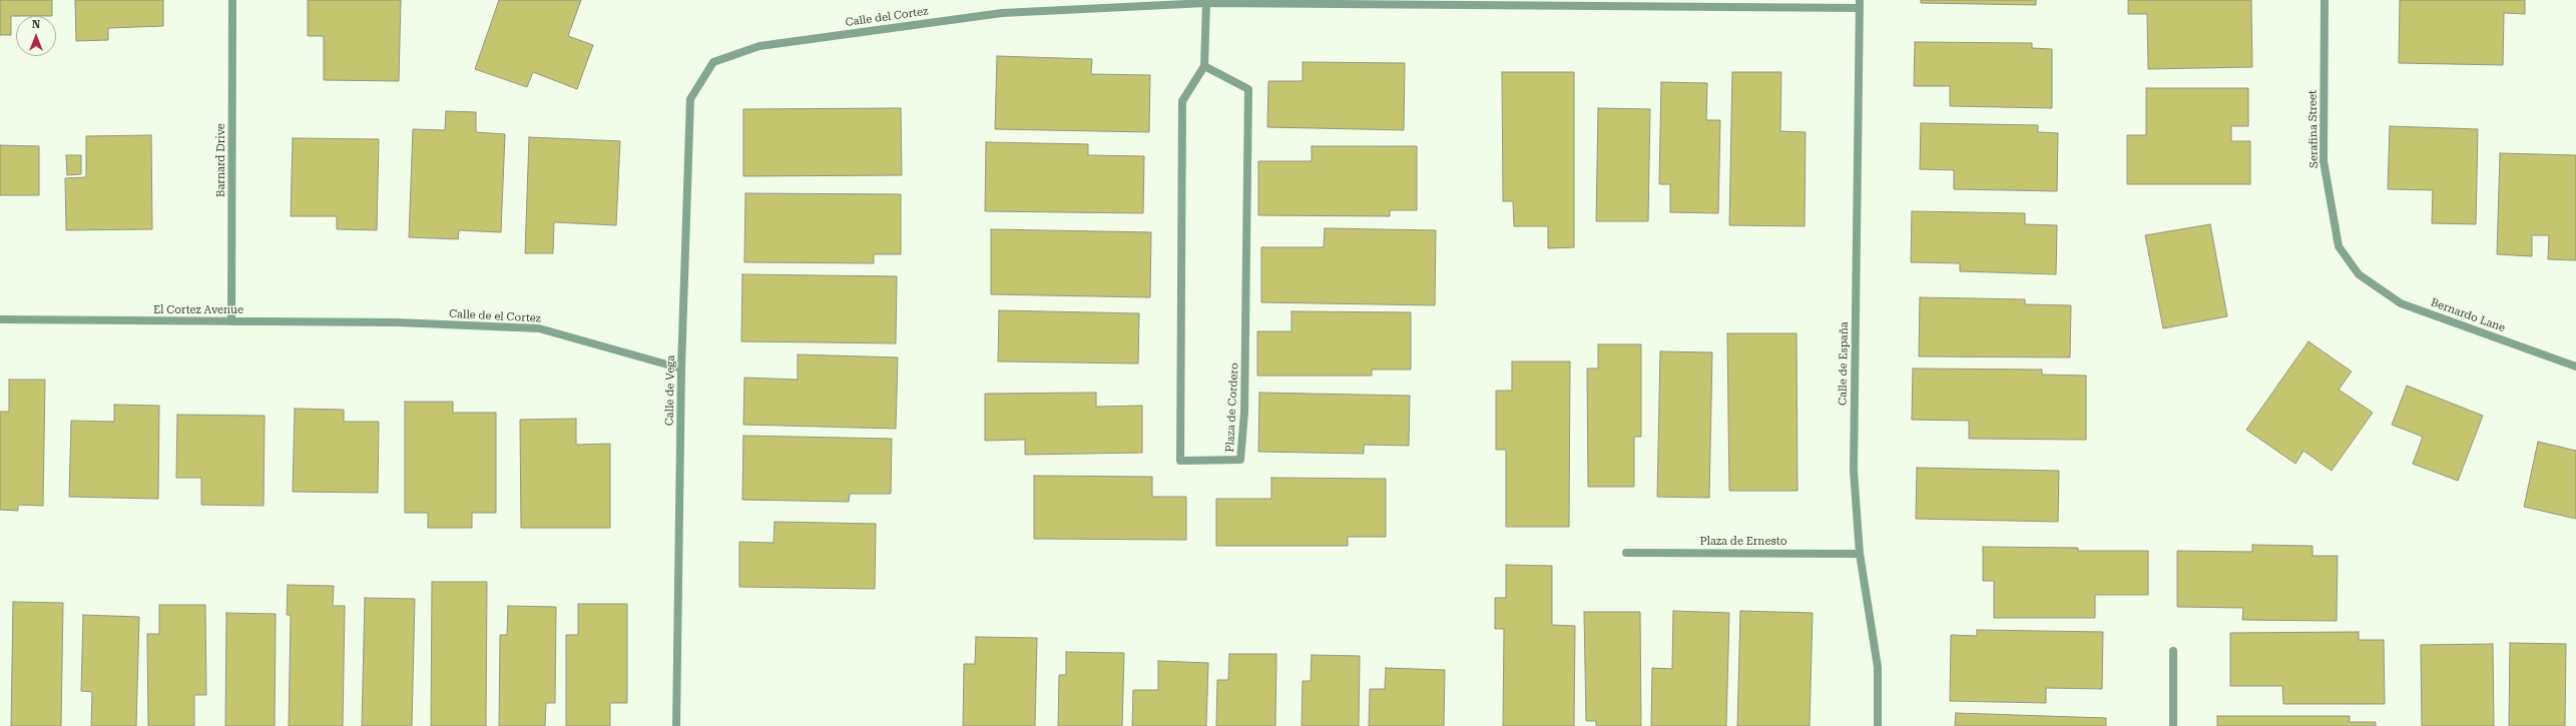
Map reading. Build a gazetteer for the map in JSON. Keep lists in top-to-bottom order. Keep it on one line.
{"streets":{"street":["Calle del Cortez","Serafina Street","Barnard Drive","El Cortez Avenue","Bernardo Lane","Calle de el Cortez","Calle de España","Calle de Vega","Plaza de Cordero","Plaza de Ernesto"]},"crossings":[["Calle del Cortez","Calle de España"],["Calle del Cortez","Calle de Vega"],["Calle del Cortez","Plaza de Cordero"],["Serafina Street","Bernardo Lane"],["Barnard Drive","El Cortez Avenue"],["El Cortez Avenue","Calle de el Cortez"],["Calle de el Cortez","Calle de Vega"],["Calle de España","Plaza de Ernesto"]],"north":"top"}
